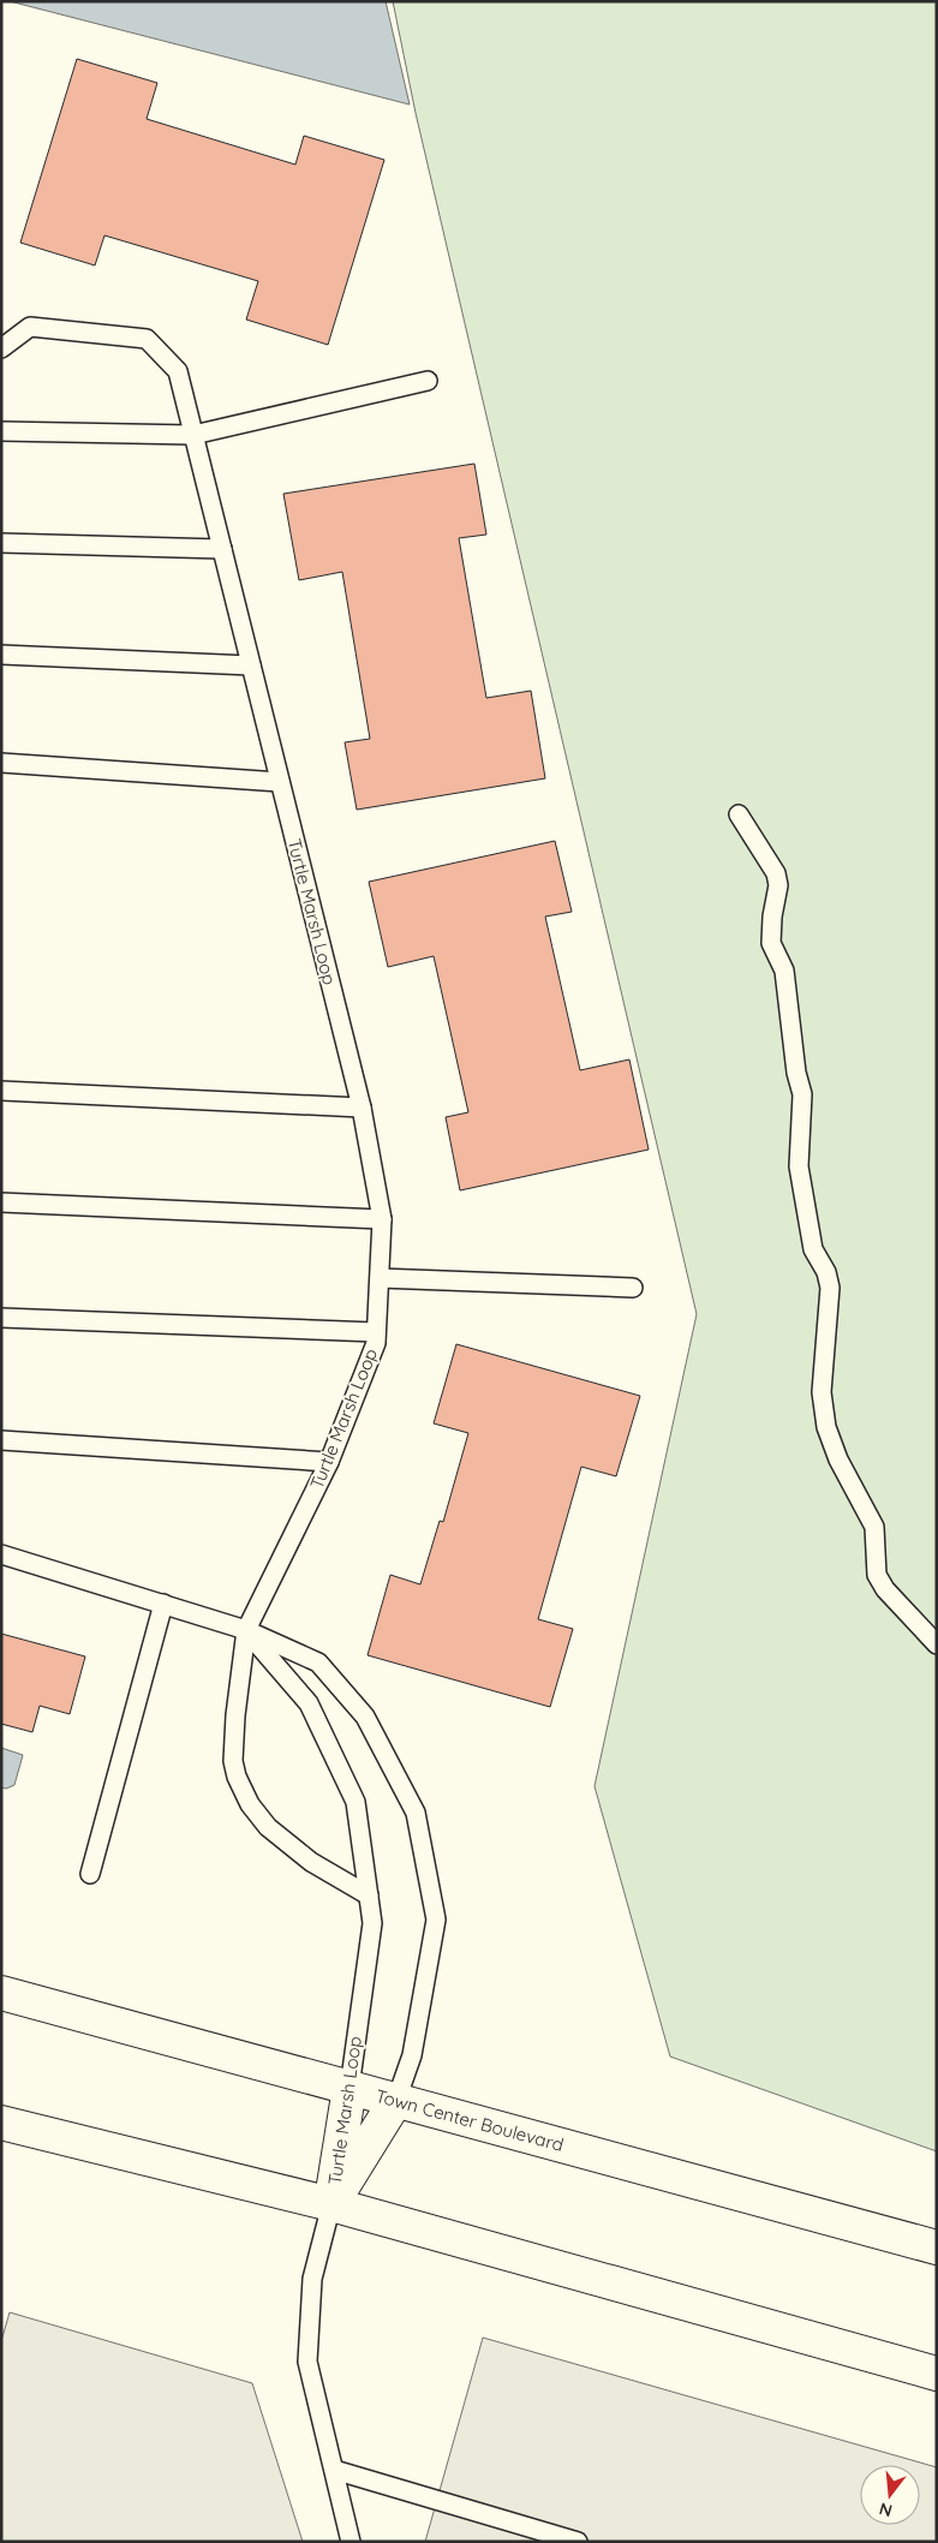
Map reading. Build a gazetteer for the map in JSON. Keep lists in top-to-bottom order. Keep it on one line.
{"streets":{"main road":["Turtle Marsh Loop","Town Center Boulevard"]},"crossings":[["Turtle Marsh Loop","Town Center Boulevard"]],"north":"bottom"}
